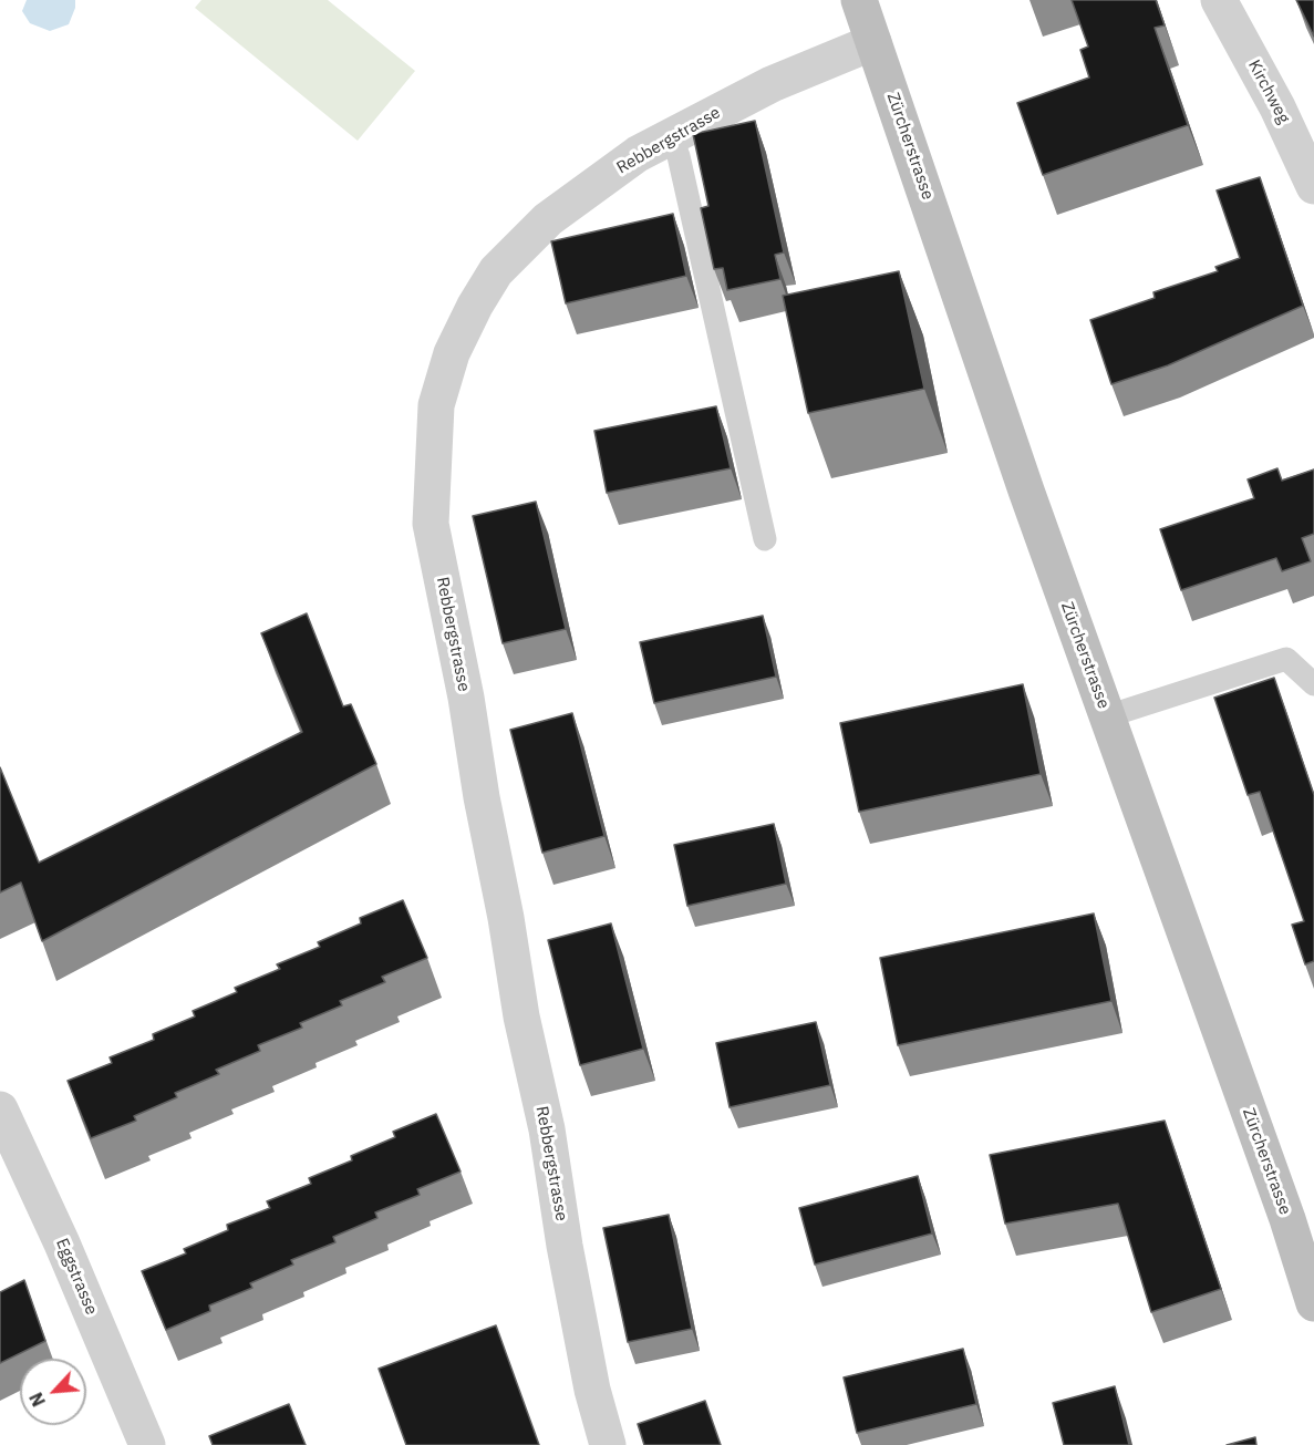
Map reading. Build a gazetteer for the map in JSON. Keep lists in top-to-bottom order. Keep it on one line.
{"streets":{"main road":["Zürcherstrasse"],"street":["Kirchweg","Rebbergstrasse","Eggstrasse"]},"crossings":[["Rebbergstrasse","Zürcherstrasse"]],"north":"bottom left"}
